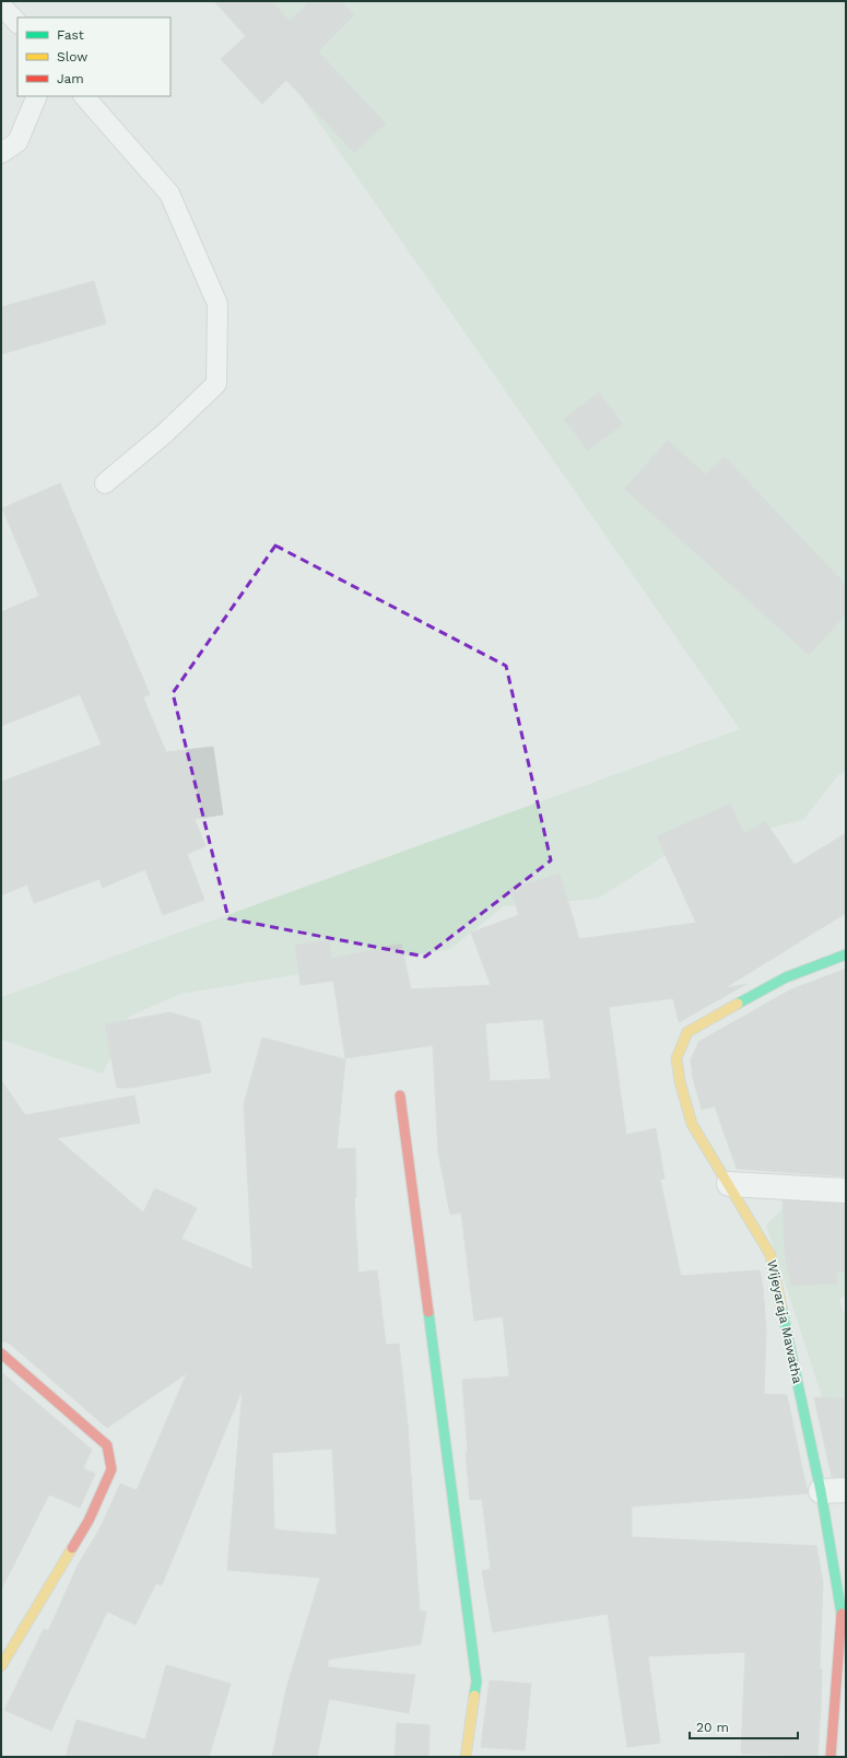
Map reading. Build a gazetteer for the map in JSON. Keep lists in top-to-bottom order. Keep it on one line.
{"streets":{"street":["Wijeyaraja Mawatha"]},"legend":["Fast","Slow","Jam"],"scale_bar":"20 m"}
